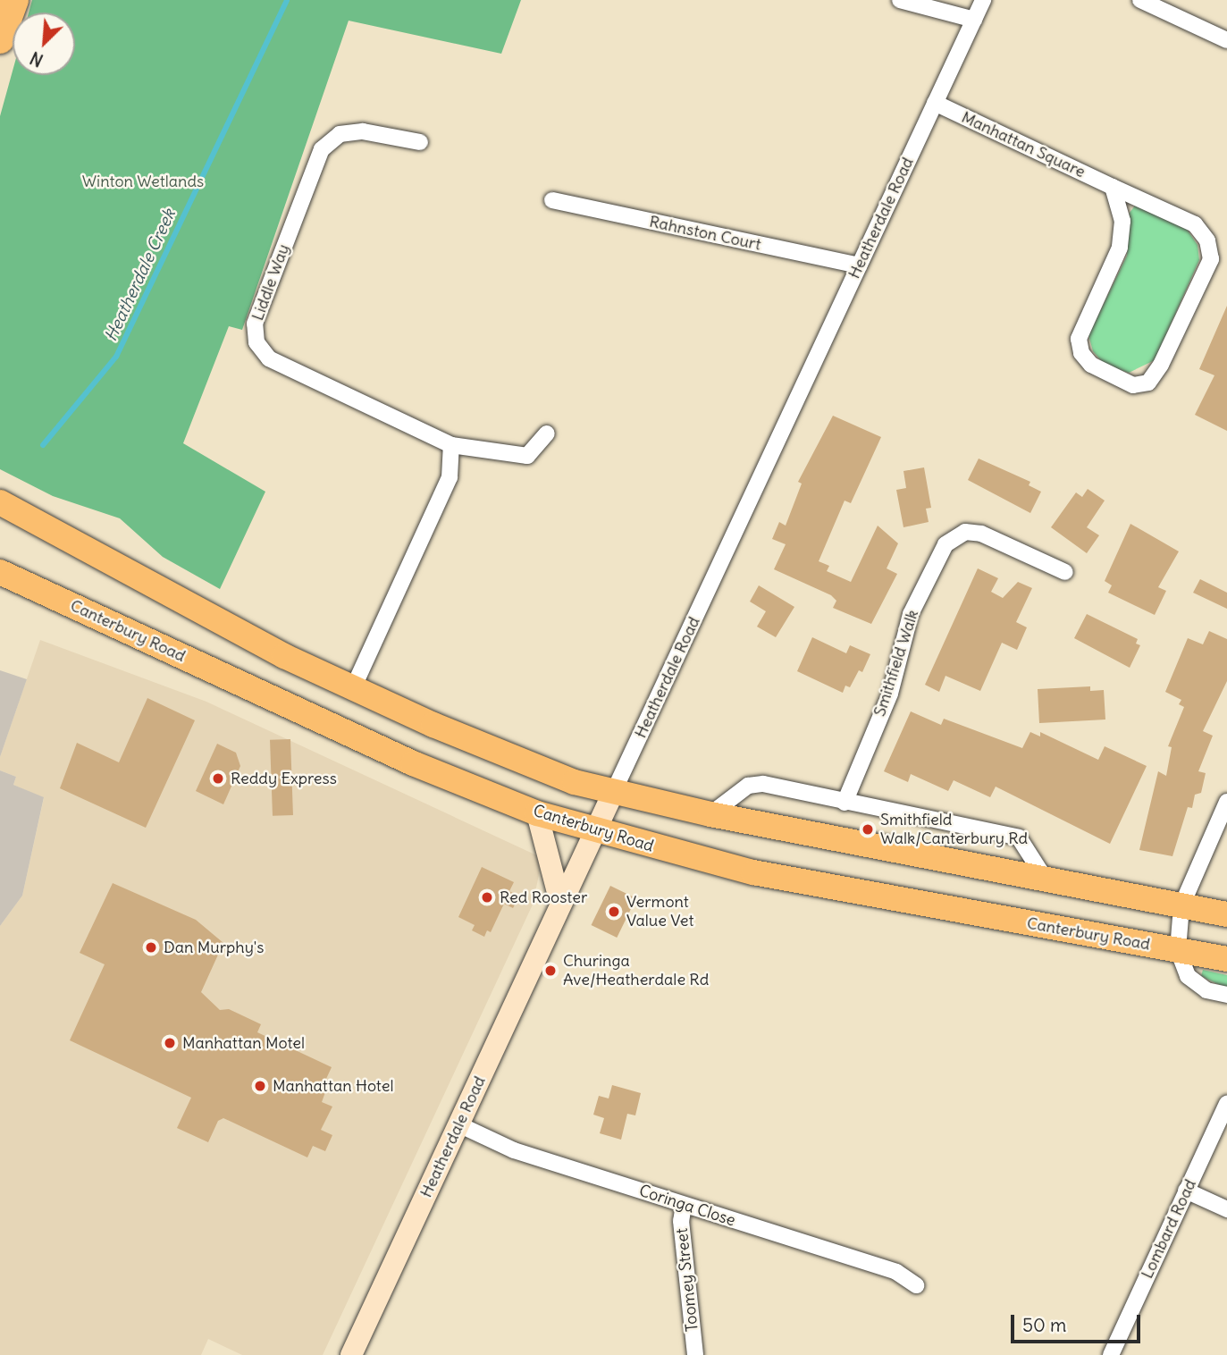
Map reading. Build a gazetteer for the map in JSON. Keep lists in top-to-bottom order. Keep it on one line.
{"streets":{"main road":["Heatherdale Road","Canterbury Road"],"street":["Manhattan Square","Rahnston Court","Liddle Way","Smithfield Walk","Coringa Close","Lombard Road","Toomey Street"]},"crossings":[["Manhattan Square","Heatherdale Road"],["Heatherdale Road","Rahnston Court"],["Heatherdale Road","Canterbury Road"],["Heatherdale Road","Coringa Close"],["Coringa Close","Toomey Street"]],"water":["Heatherdale Creek"],"parks":["Winton Wetlands"],"places":["Reddy Express","Smithfield Walk/Canterbury Rd","Red Rooster","Vermont Value Vet","Dan Murphy's","Churinga Ave/Heatherdale Rd","Manhattan Motel","Manhattan Hotel"],"scale_bar":"50 m","north":"bottom left"}
